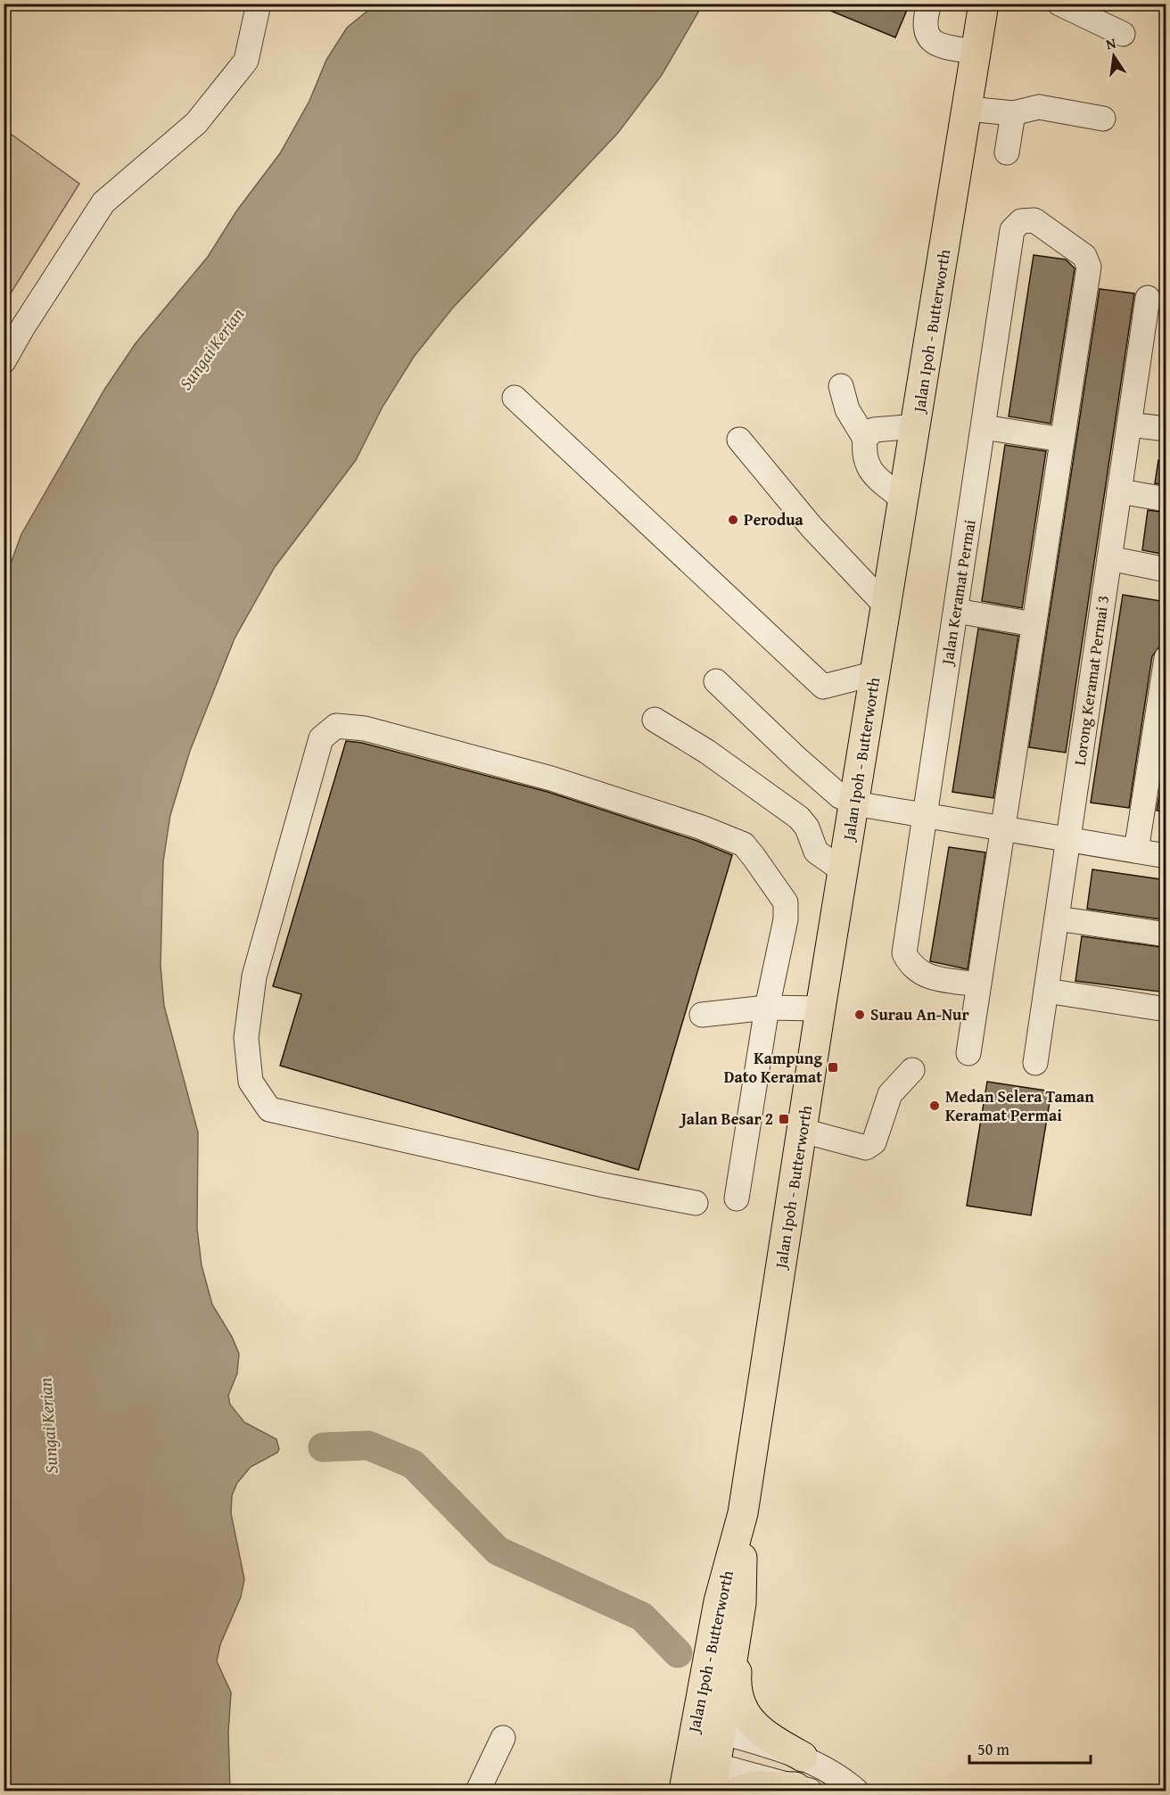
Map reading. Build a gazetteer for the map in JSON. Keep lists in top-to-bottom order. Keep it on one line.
{"streets":{"highway":["Jalan Ipoh - Butterworth"],"street":["Jalan Keramat Permai","Lorong Keramat Permai 3"]},"water":["Sungai Kerian"],"places":{"other":["Perodua","Surau An-Nur","Medan Selera Taman Keramat Permai"],"transit":["Kampung Dato Keramat","Jalan Besar 2"]},"scale_bar":"50 m","north":"top"}
